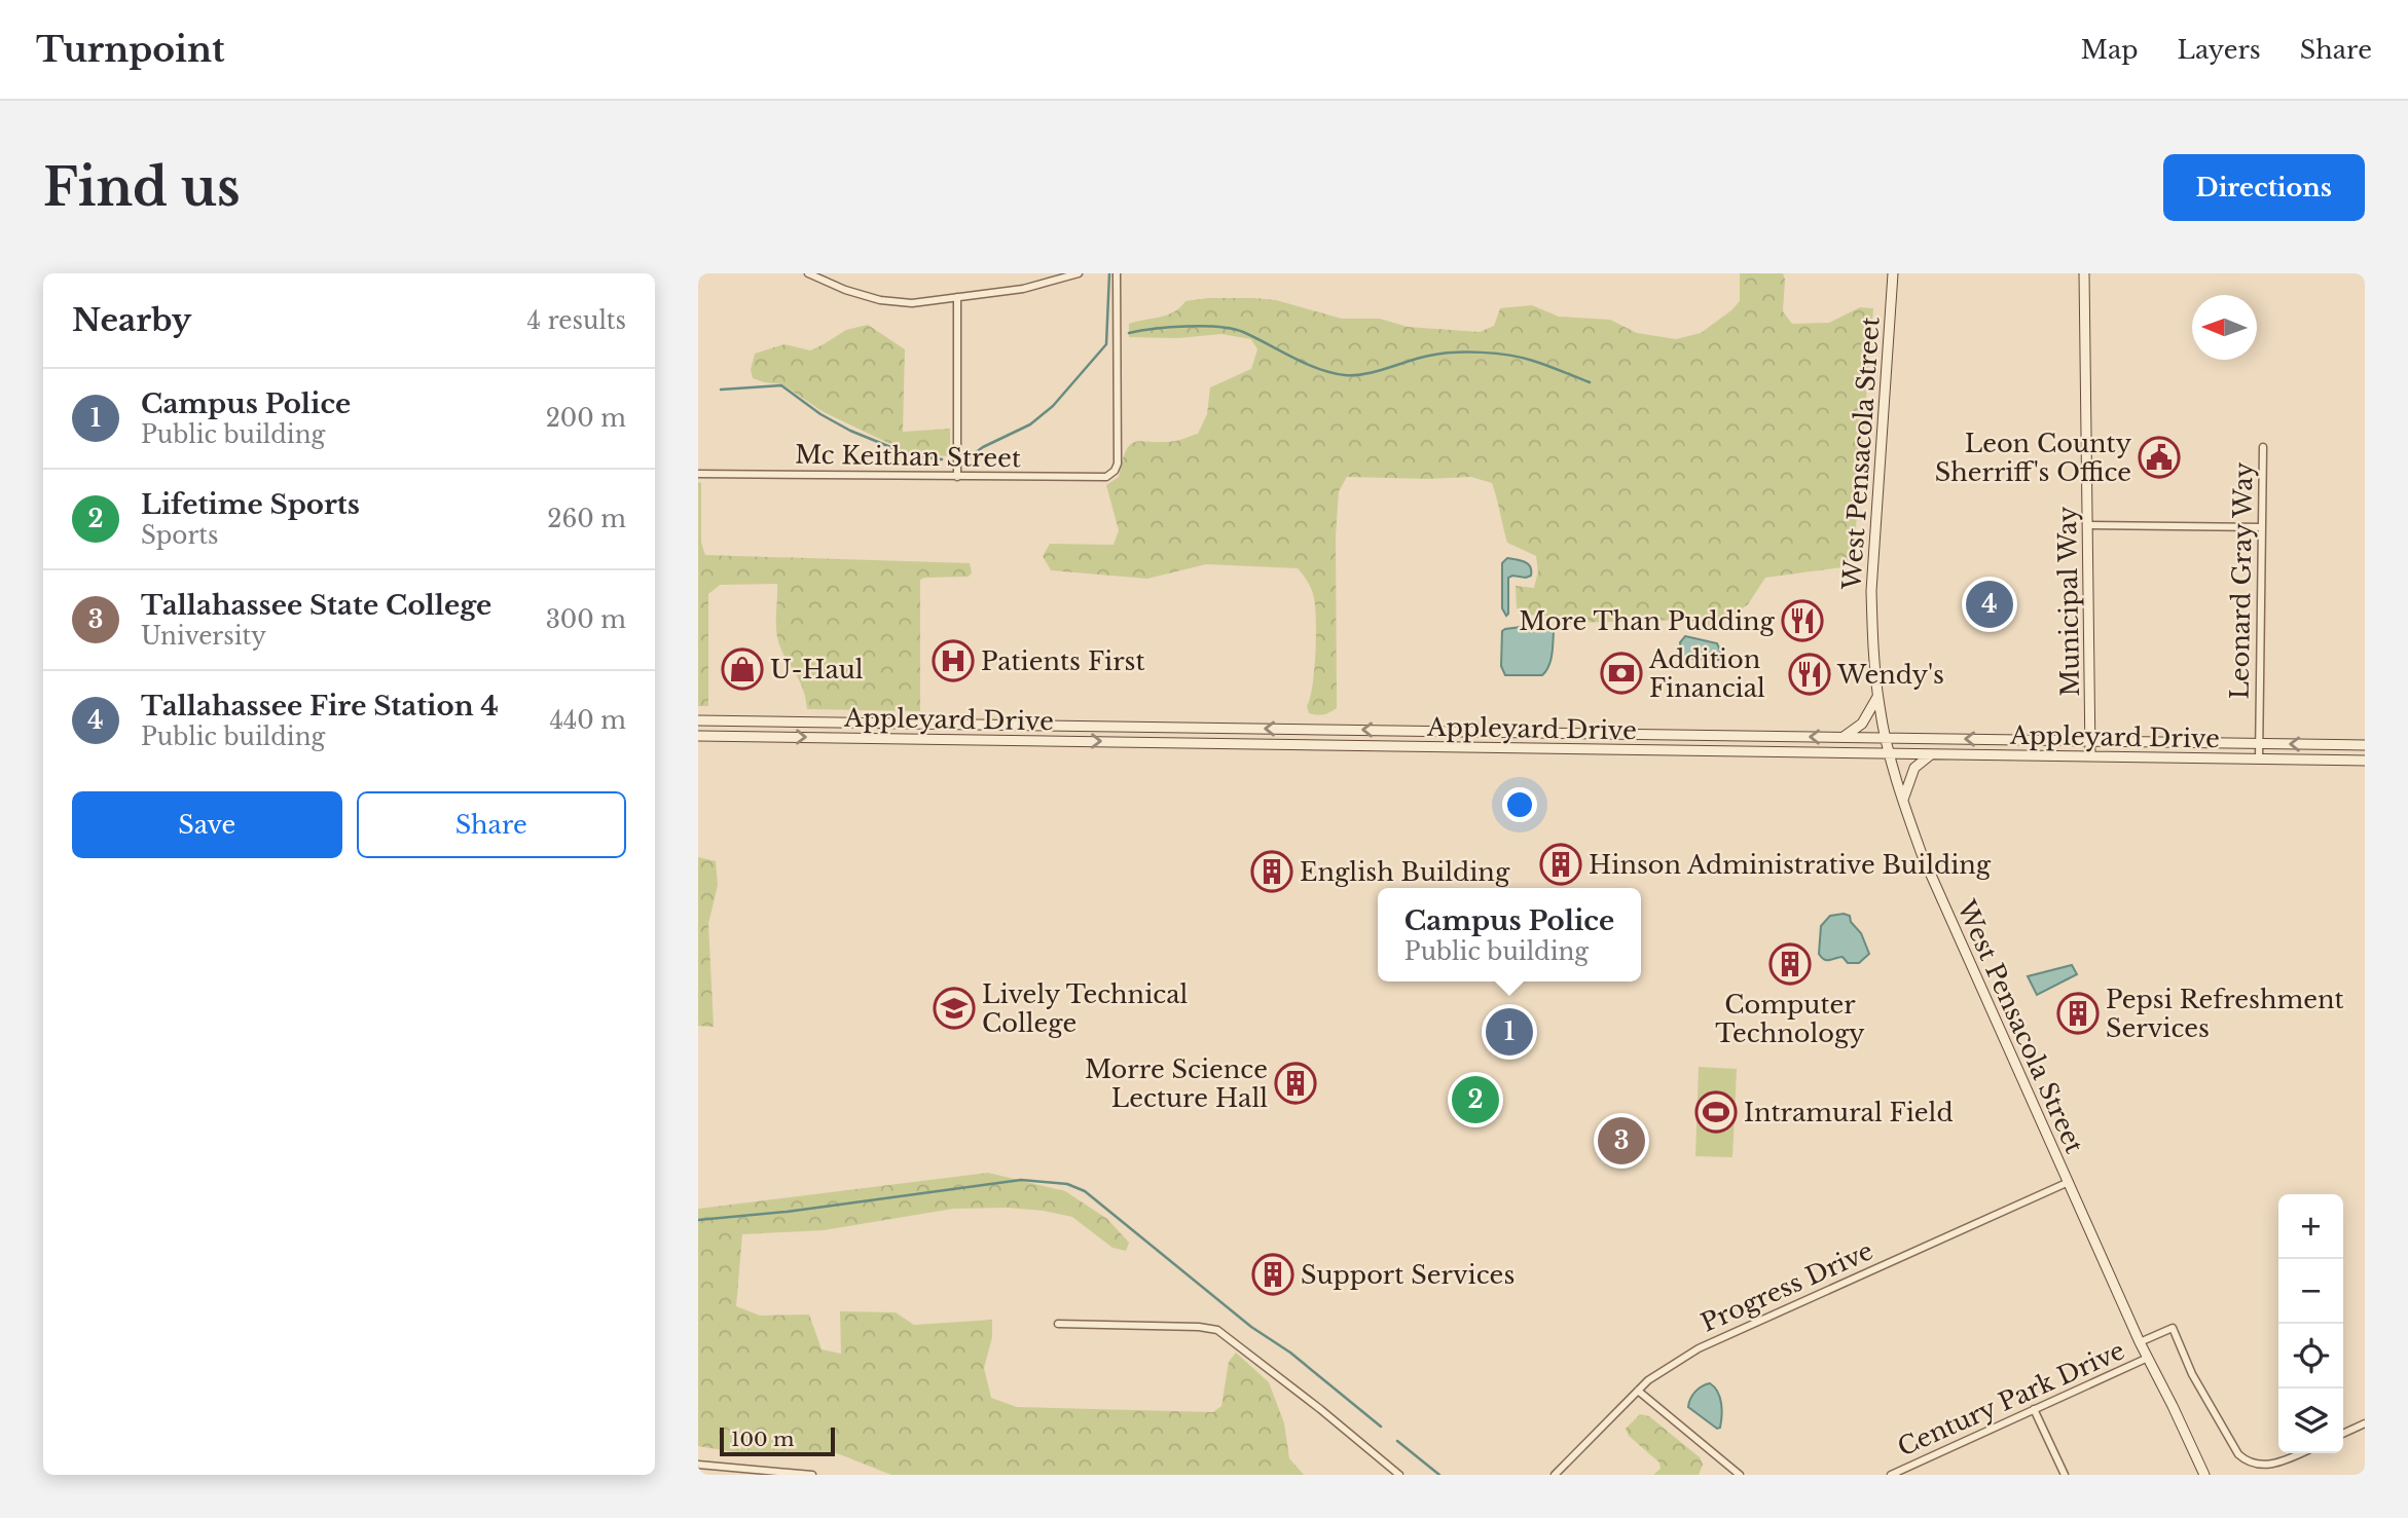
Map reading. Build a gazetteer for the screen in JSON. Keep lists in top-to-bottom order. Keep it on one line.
{"streets":{"main road":["West Pensacola Street","Municipal Way","Appleyard Drive"],"street":["Mc Keithan Street","Leonard Gray Way","Progress Drive","Century Park Drive"]},"crossings":[["West Pensacola Street","Appleyard Drive"],["West Pensacola Street","Progress Drive"],["West Pensacola Street","Century Park Drive"],["Leonard Gray Way","Appleyard Drive"],["Municipal Way","Appleyard Drive"]],"places":{"public building":["Leon County Sherriff's Office"],"restaurant":["More Than Pudding","Wendy's"],"hospital":["Patients First"],"shop":["U-Haul"],"bank":["Addition Financial"],"building":["Hinson Administrative Building","English Building","Computer Technology","Pepsi Refreshment Services","Morre Science Lecture Hall","Support Services"],"school or university":["Lively Technical College"],"sports":["Intramural Field"]},"scale_bar":"100 m","north":"left","page":{"header":"Turnpoint","nav":["Map","Layers","Share"],"buttons":["Directions",["Save","Share"]],"title":"Find us","heading":["Nearby","4 results"],"list":[{"mark":"1","name":"Campus Police","note":"Public building","value":"200 m"},{"mark":"2","name":"Lifetime Sports","note":"Sports","value":"260 m"},{"mark":"3","name":"Tallahassee State College","note":"University","value":"300 m"},{"mark":"4","name":"Tallahassee Fire Station 4","note":"Public building","value":"440 m"}],"pins":["4","1","2","3"],"popup":["Campus Police","Public building"],"map_buttons":["+","−"],"scale":"100 m"}}
